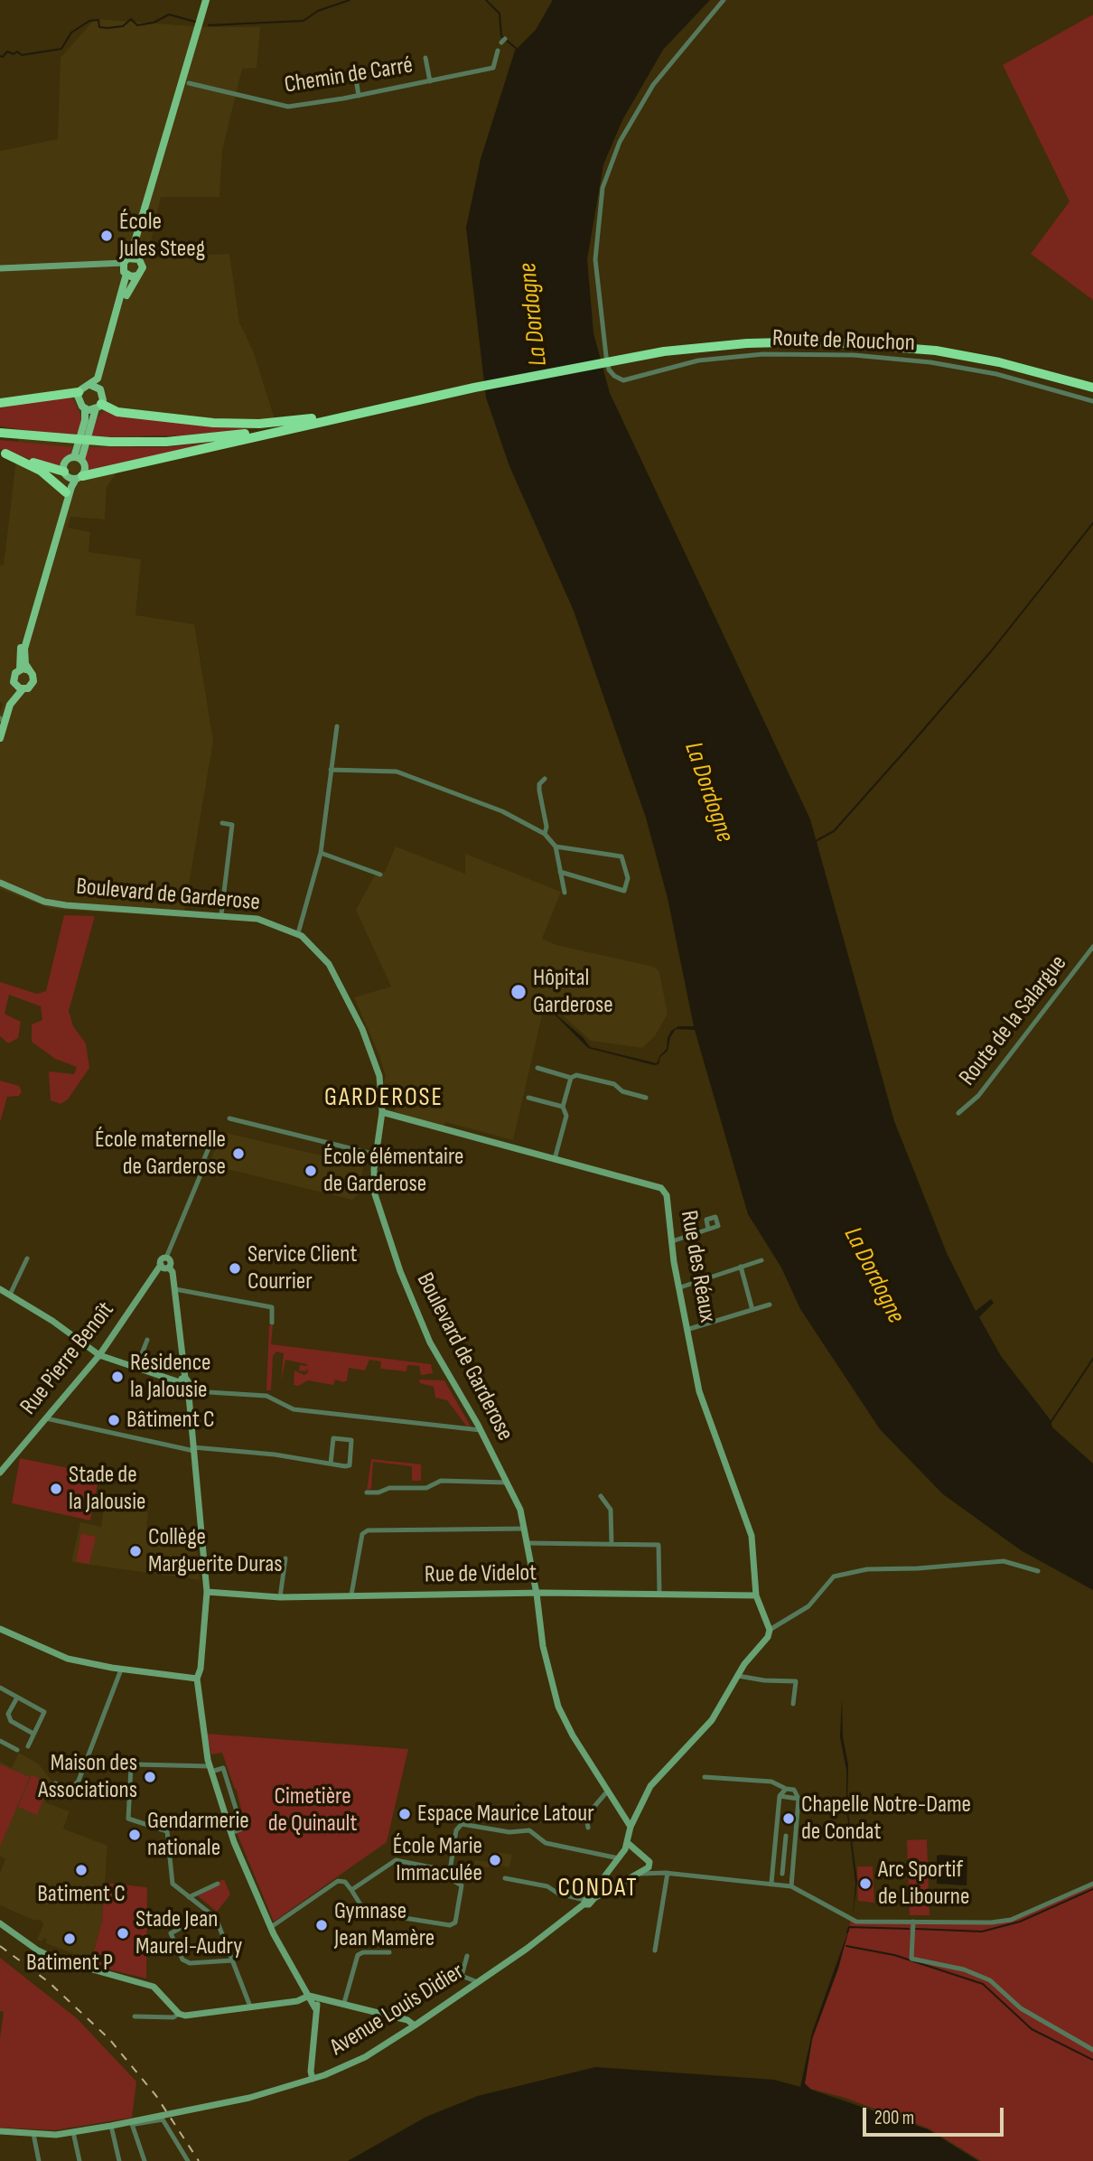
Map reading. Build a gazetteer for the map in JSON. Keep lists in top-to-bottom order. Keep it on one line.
{"streets":{"street":["Chemin de Carré","Route de Rouchon","Boulevard de Garderose","Route de la Salargue","Rue des Réaux","Rue Pierre Benoît","Rue de Videlot","Avenue Louis Didier"]},"crossings":[["Boulevard de Garderose","Rue des Réaux"],["Boulevard de Garderose","Rue de Videlot"],["Boulevard de Garderose","Avenue Louis Didier"],["Rue des Réaux","Rue de Videlot"],["Rue des Réaux","Avenue Louis Didier"]],"districts":["GARDEROSE","CONDAT"],"water":["La Dordogne"],"parks":["Cimetière de Quinault"],"places":["École Jules Steeg","Hôpital Garderose","École maternelle de Garderose","École élémentaire de Garderose","Service Client Courrier","Résidence la Jalousie","Bâtiment C","Stade de la Jalousie","Collège Marguerite Duras","Maison des Associations","Espace Maurice Latour","Chapelle Notre-Dame de Condat","Gendarmerie nationale","École Marie Immaculée","Batiment C","Arc Sportif de Libourne","Gymnase Jean Mamère","Stade Jean Maurel-Audry","Batiment P"],"scale_bar":"200 m"}
